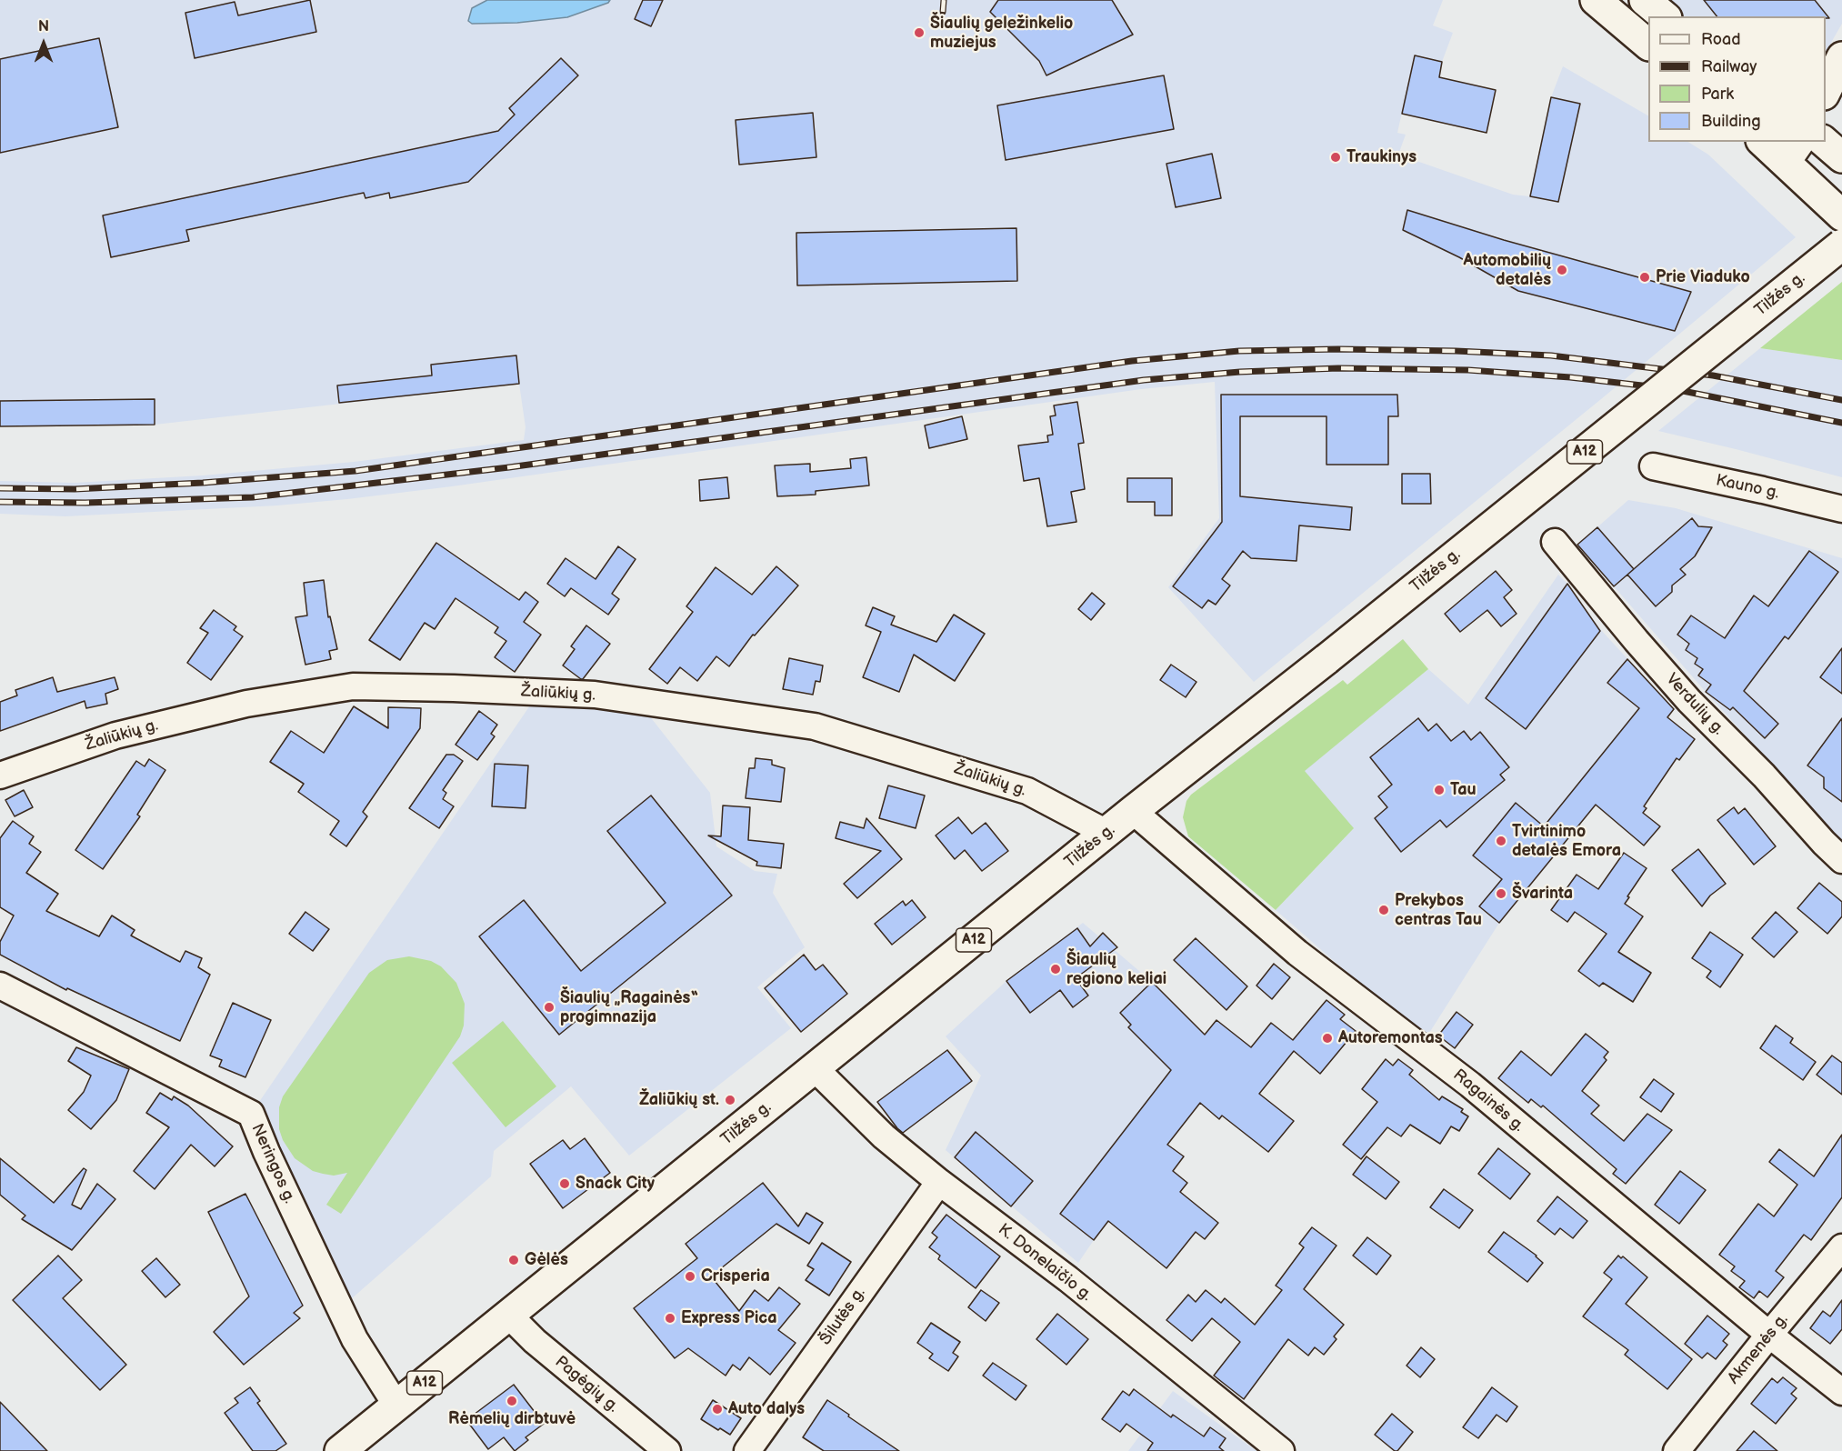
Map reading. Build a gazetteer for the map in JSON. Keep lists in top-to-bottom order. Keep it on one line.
{"streets":{"main road":["Tilžės g.","A12"],"street":["Kauno g.","Žaliūkių g.","Verdulių g.","Ragainės g.","Neringos g.","K. Donelaičio g.","Šilutės g.","Akmenės g.","Pagėgių g."]},"crossings":[["Tilžės g.","Žaliūkių g."],["Tilžės g.","Ragainės g."],["Tilžės g.","Neringos g."],["Tilžės g.","K. Donelaičio g."],["Tilžės g.","Pagėgių g."],["Ragainės g.","Akmenės g."],["K. Donelaičio g.","Šilutės g."]],"places":["Šiaulių geležinkelio muziejus","Traukinys","Automobilių detalės","Prie Viaduko","Tau","Tvirtinimo detalės Emora","Švarinta","Prekybos centras Tau","Šiaulių regiono keliai","Šiaulių „Ragainės“ progimnazija","Autoremontas","Žaliūkių st.","Snack City","Gėlės","Crisperia","Express Pica","Rėmelių dirbtuvė","Auto dalys"],"legend":["Road","Railway","Park","Building"],"north":"top"}
